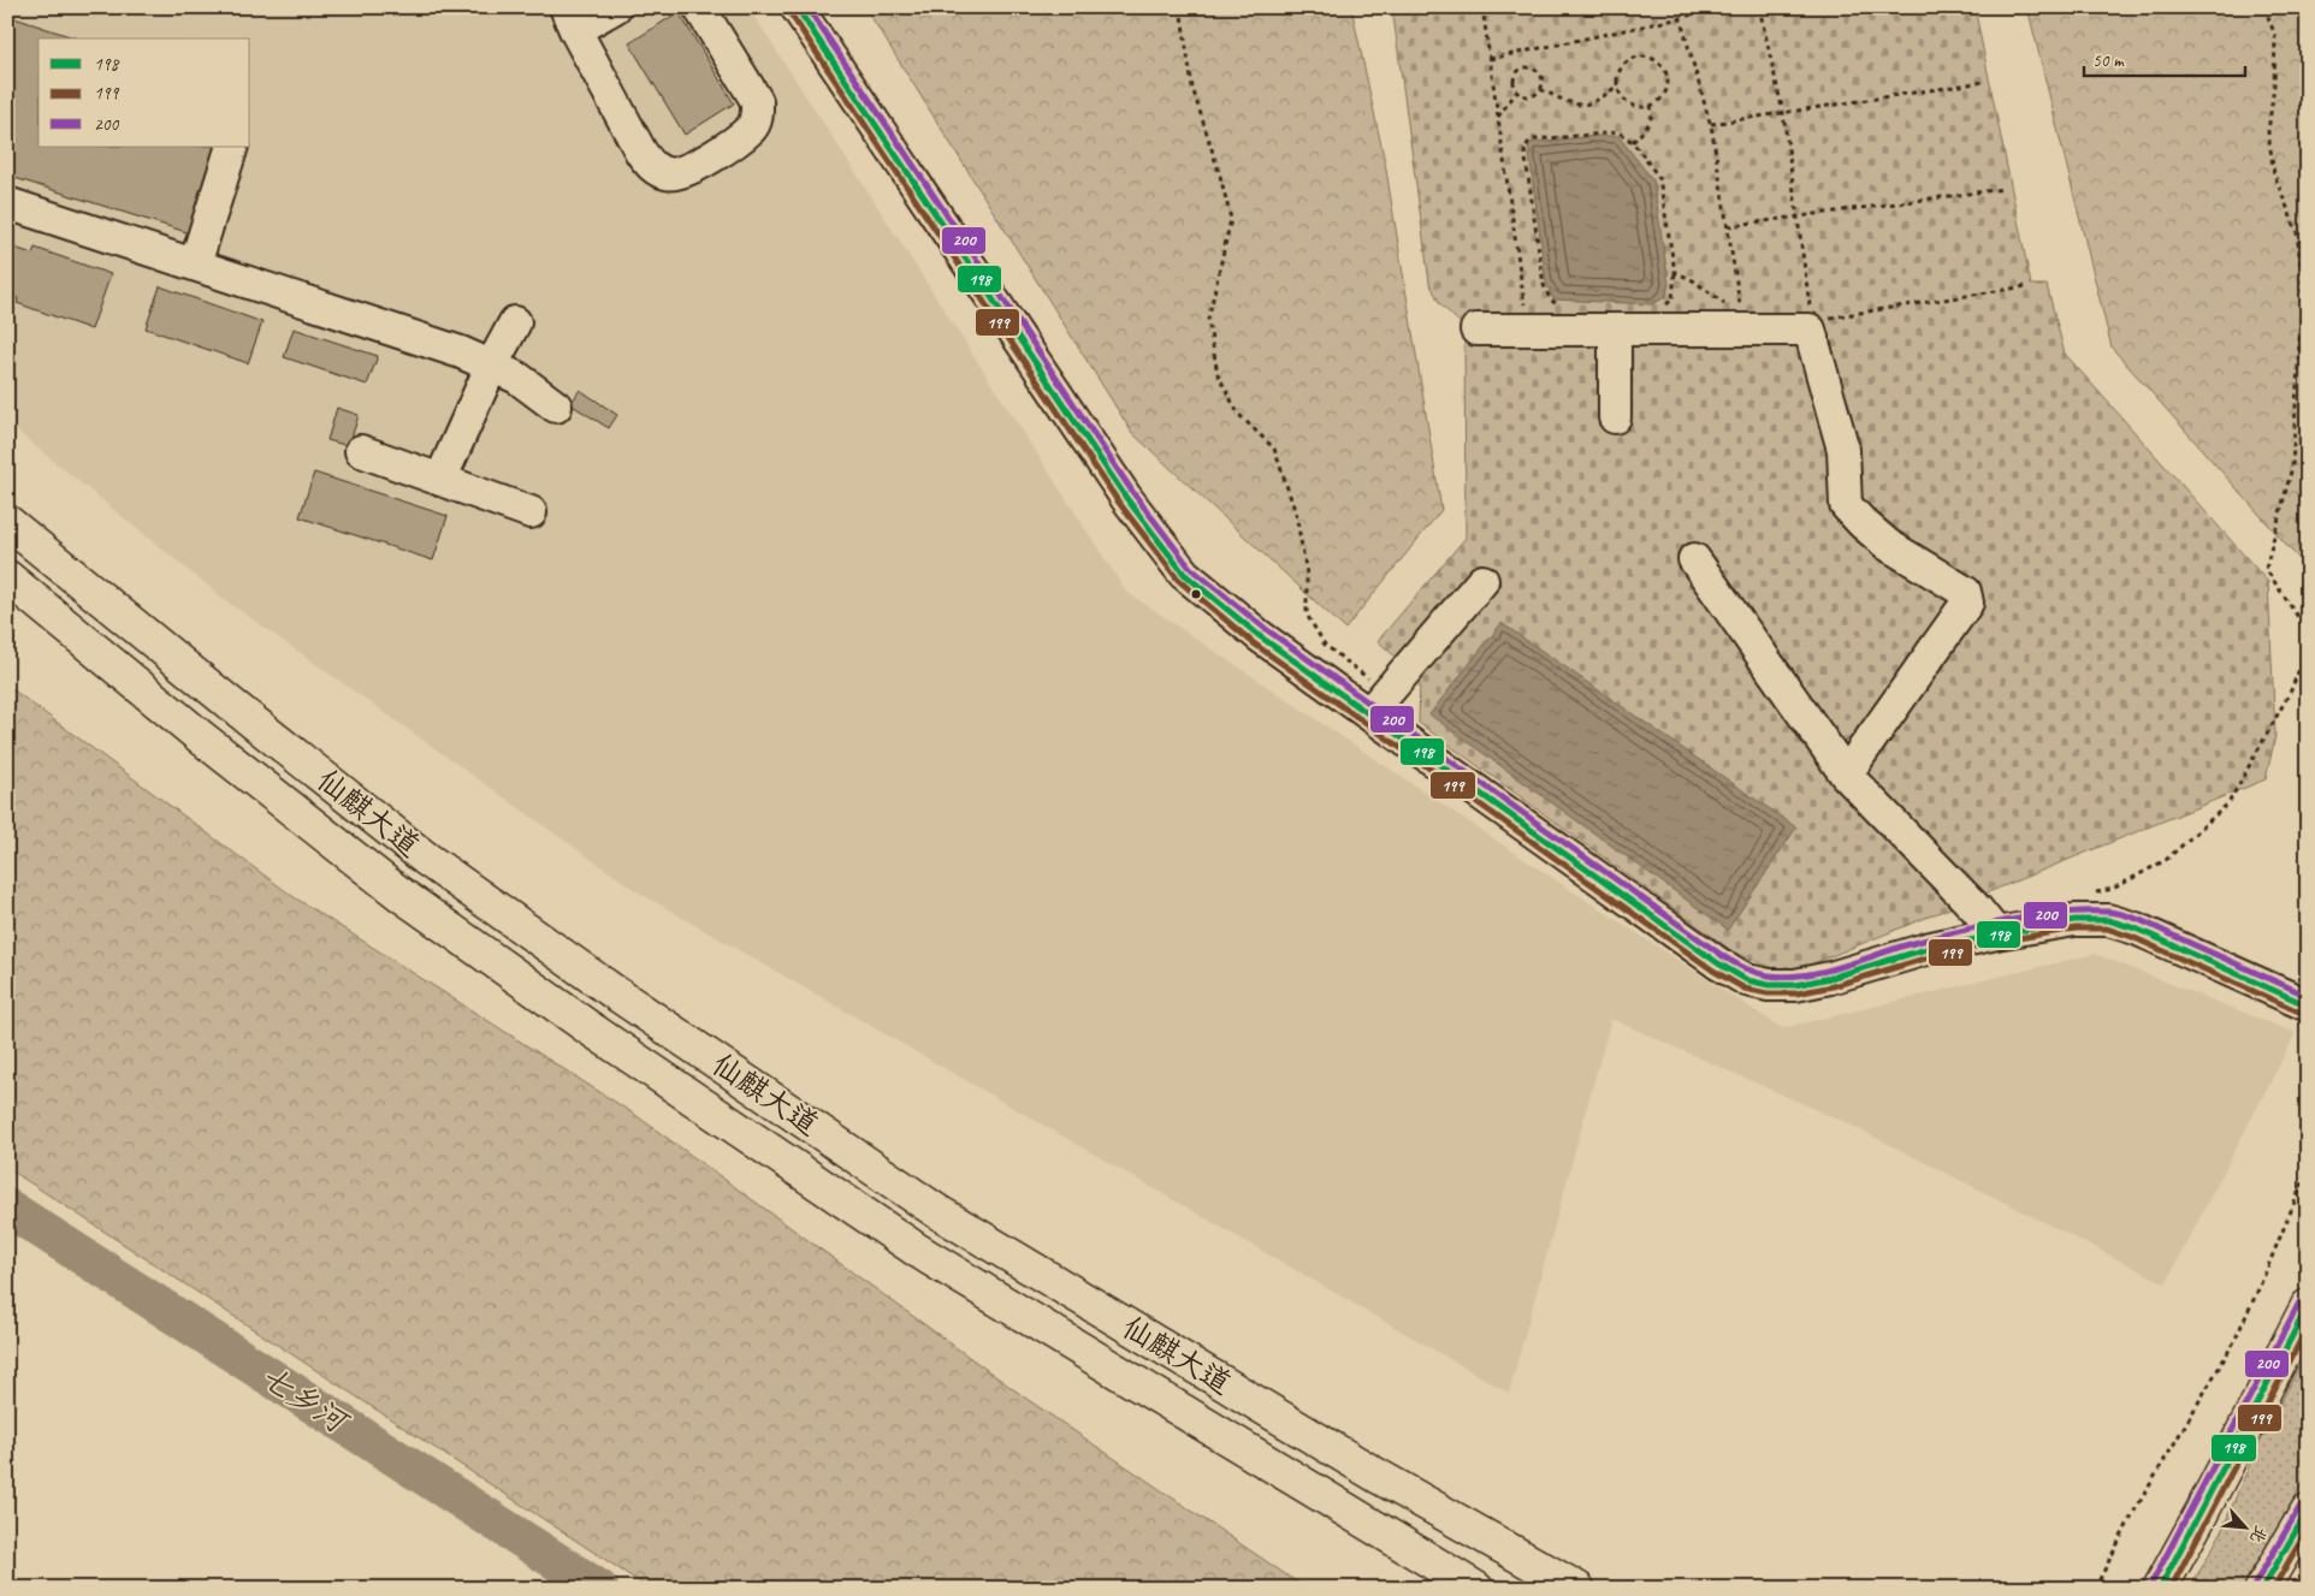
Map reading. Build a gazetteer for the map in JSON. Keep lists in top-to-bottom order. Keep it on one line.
{"streets":{"main road":["仙麒大道"]},"water":["七乡河"],"lines":["transit line 198","transit line 200","transit line 199"],"legend":["198","199","200"],"scale_bar":"50 m","north":"bottom right"}
